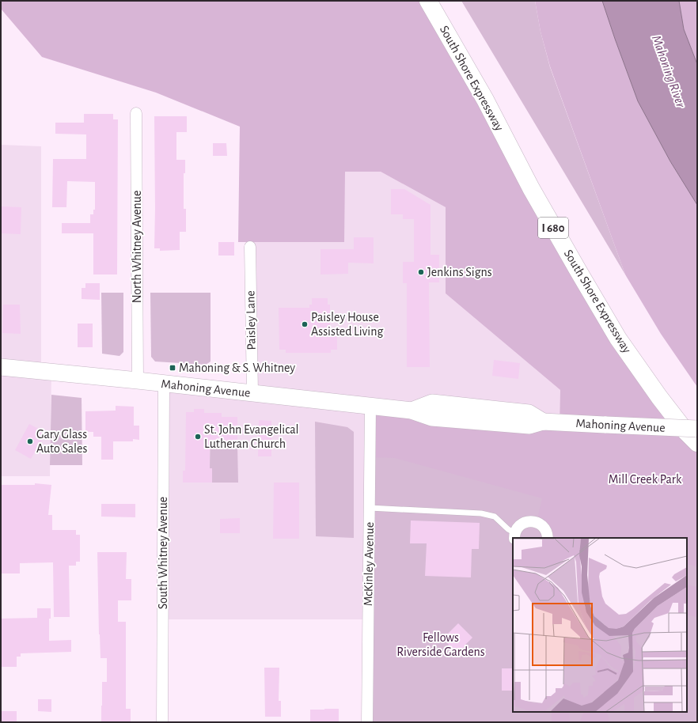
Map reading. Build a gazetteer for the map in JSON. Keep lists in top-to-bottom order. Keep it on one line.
{"streets":{"highway":["South Shore Expressway","I 680"],"main road":["Mahoning Avenue"],"street":["North Whitney Avenue","Paisley Lane","South Whitney Avenue","McKinley Avenue"]},"crossings":[["North Whitney Avenue","Mahoning Avenue"],["Paisley Lane","Mahoning Avenue"],["Mahoning Avenue","South Whitney Avenue"],["Mahoning Avenue","McKinley Avenue"]],"water":["Mahoning River"],"parks":["Mill Creek Park","Fellows Riverside Gardens"],"places":{"other":["Jenkins Signs","Paisley House Assisted Living","St. John Evangelical Lutheran Church","Gary Glass Auto Sales"],"transit":["Mahoning & S. Whitney"]}}
